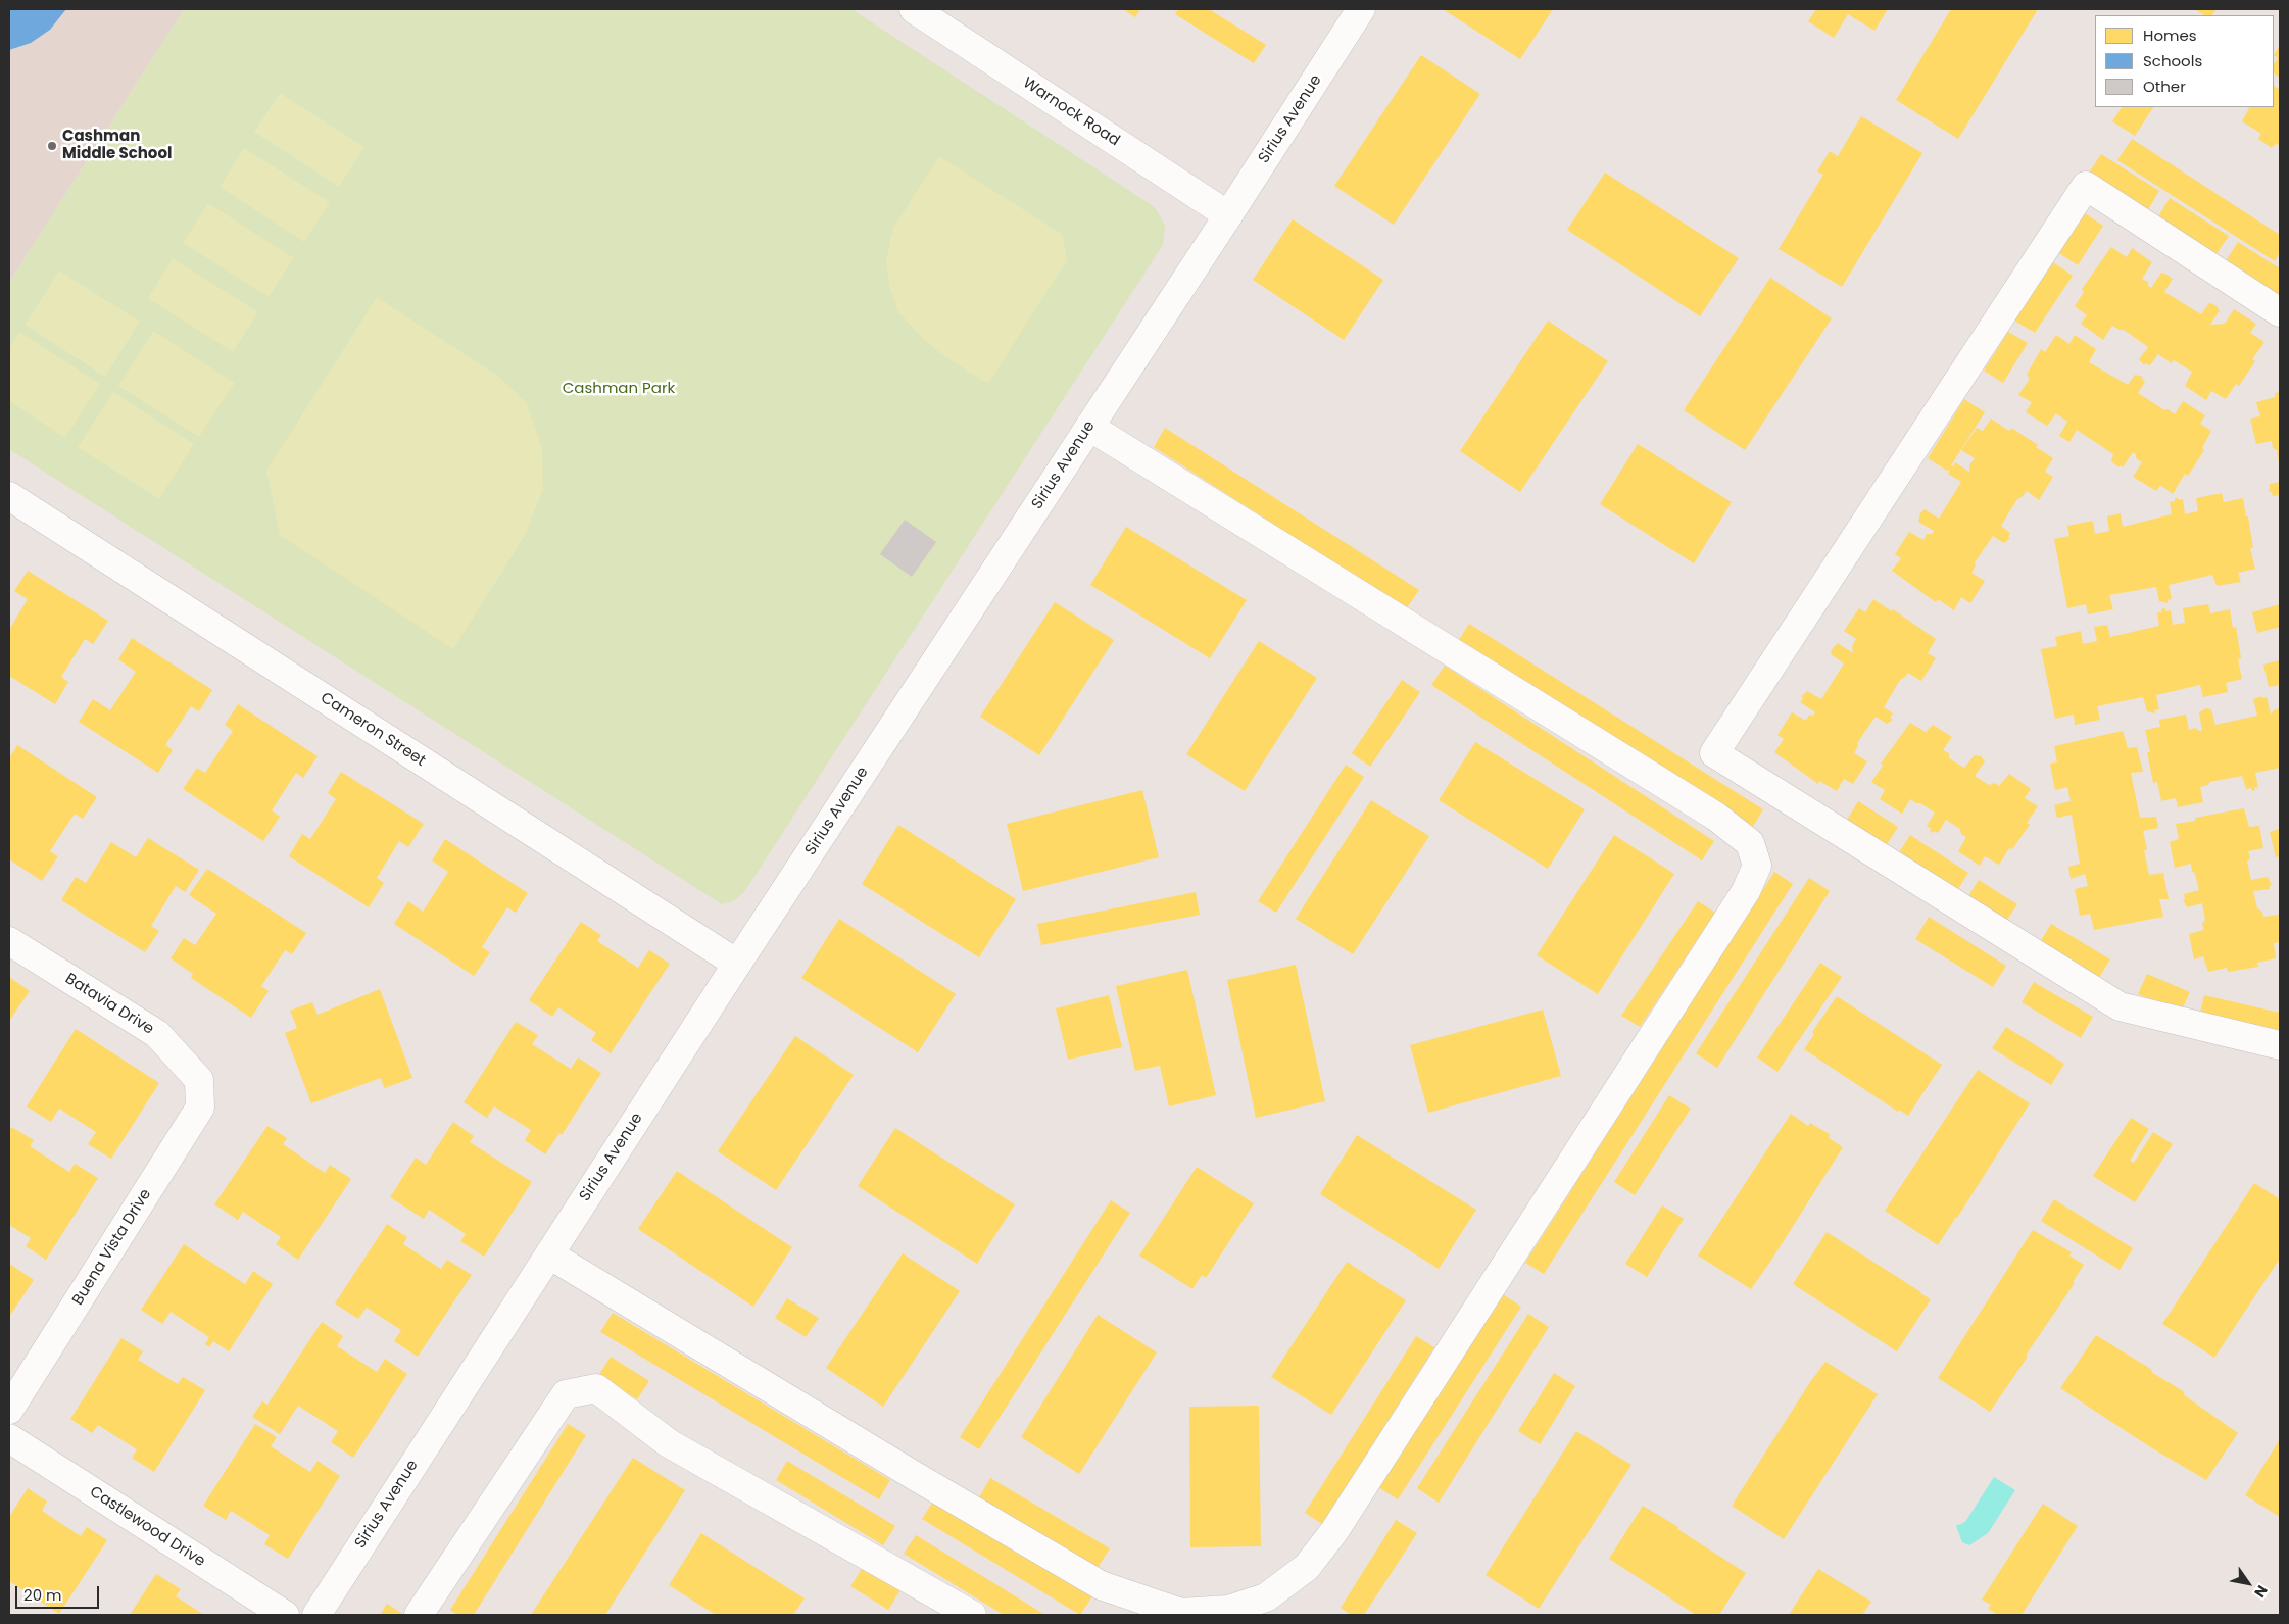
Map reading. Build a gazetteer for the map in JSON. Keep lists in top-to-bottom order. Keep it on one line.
{"streets":{"street":["Warnock Road","Sirius Avenue","Cameron Street","Batavia Drive","Buena Vista Drive","Castlewood Drive"]},"crossings":[["Warnock Road","Sirius Avenue"],["Sirius Avenue","Cameron Street"],["Batavia Drive","Buena Vista Drive"]],"parks":["Cashman Park"],"places":["Cashman Middle School"],"legend":["Homes","Schools","Other"],"scale_bar":"20 m","north":"bottom right"}
